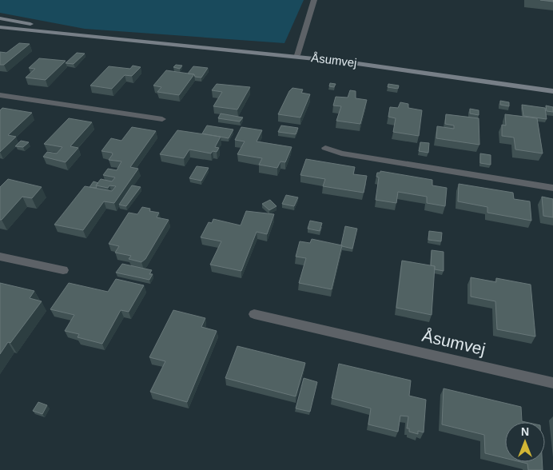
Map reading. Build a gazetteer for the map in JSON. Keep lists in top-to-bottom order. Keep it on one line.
{"streets":{"street":["Åsumvej"]},"north":"top"}
